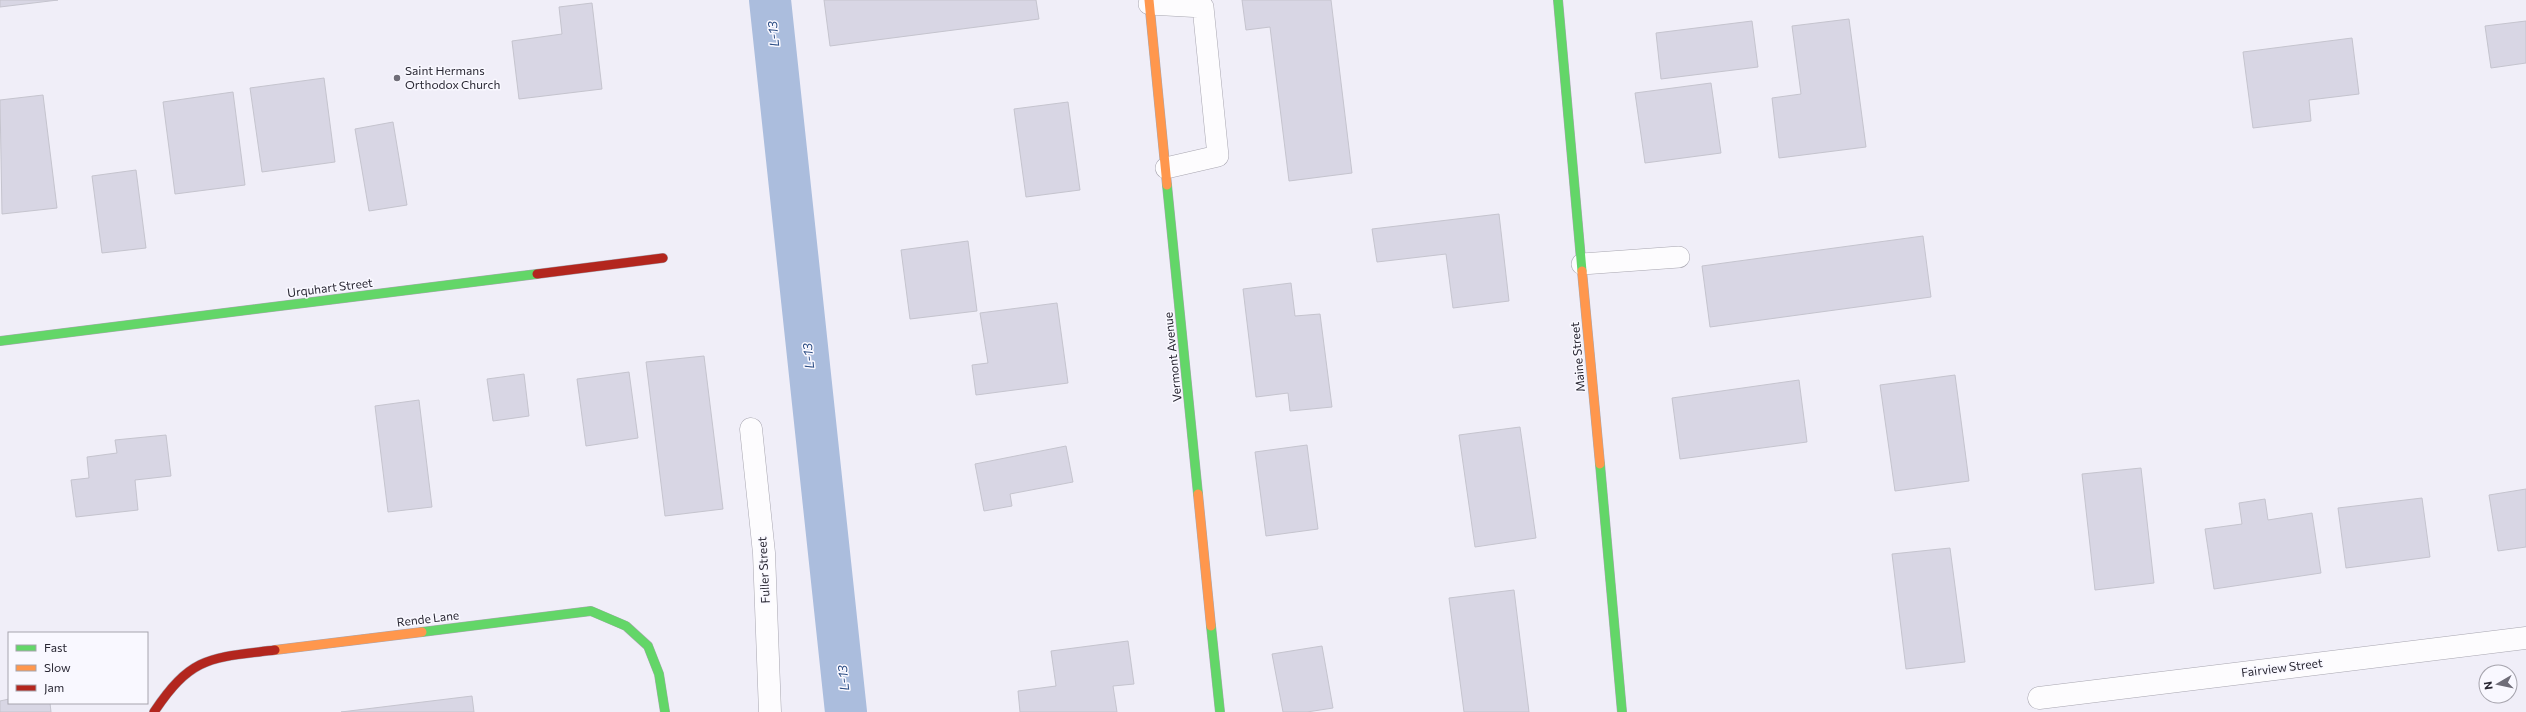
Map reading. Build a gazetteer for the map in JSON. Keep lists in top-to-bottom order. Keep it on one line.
{"streets":{"street":["Urquhart Street","Vermont Avenue","Maine Street","Fuller Street","Rende Lane","Fairview Street"]},"water":["L-13"],"places":["Saint Hermans Orthodox Church"],"legend":["Fast","Slow","Jam"],"north":"left"}
